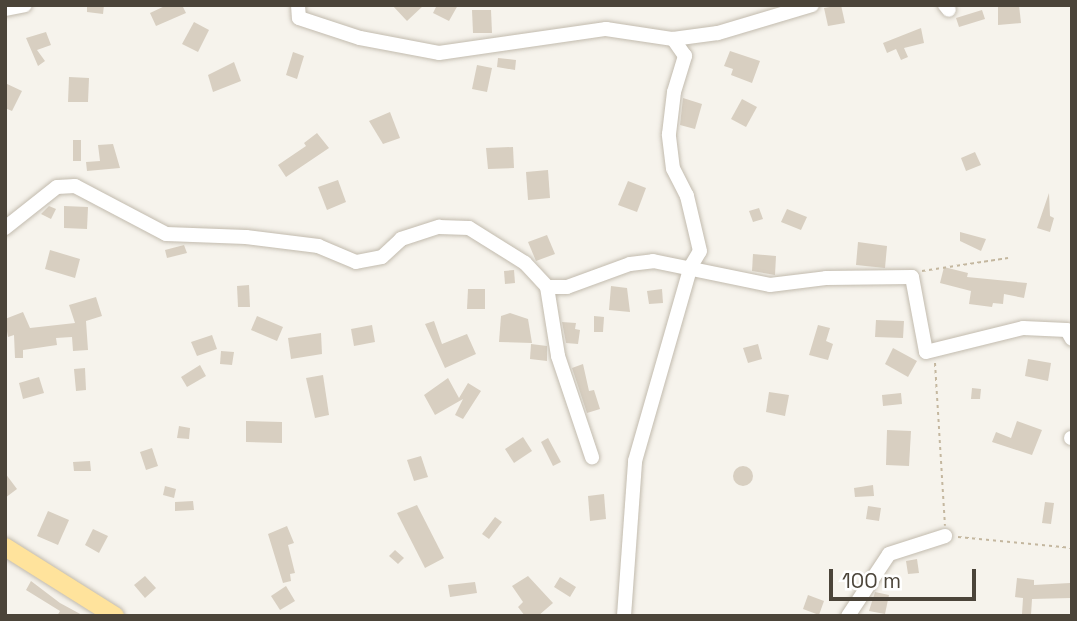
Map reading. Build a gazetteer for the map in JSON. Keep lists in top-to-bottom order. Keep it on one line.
{"scale_bar":"100 m"}
